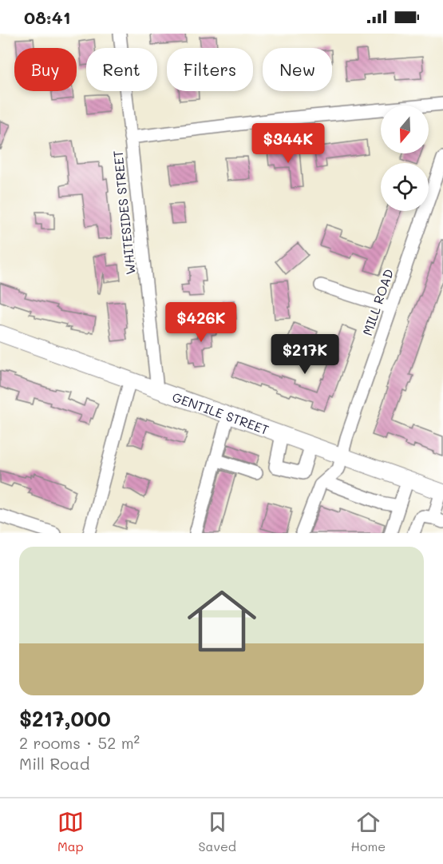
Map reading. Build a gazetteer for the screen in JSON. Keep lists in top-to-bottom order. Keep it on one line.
{"streets":{"main road":["GENTILE STREET"],"street":["WHITESIDES STREET","MILL ROAD"]},"crossings":[["WHITESIDES STREET","GENTILE STREET"],["MILL ROAD","GENTILE STREET"]],"north":"bottom","page":{"status":"08:41","chip":["Buy","Rent","Filters","New"],"price":["$344K","$426K","$217K"],"list":[{"name":"$217,000","note":"2 rooms · 52 m² · Mill Road"}],"tabs":["Map","Saved","Home"]}}
